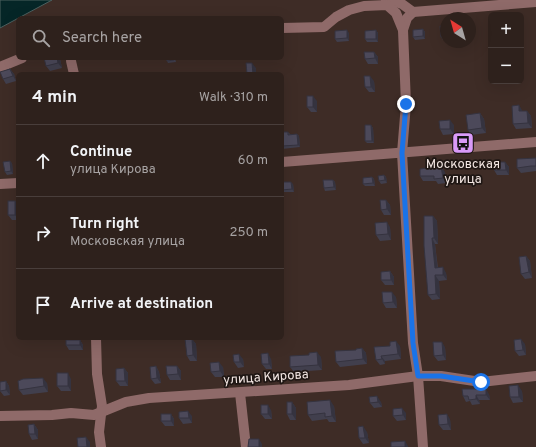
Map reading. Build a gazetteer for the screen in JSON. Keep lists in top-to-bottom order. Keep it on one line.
{"streets":{"street":["улица Кирова"]},"places":{"bus stop":["Московская улица"]},"north":"top left","page":{"map_buttons":["+","−"],"search":"Search here","heading":["4 min","Walk · 310 m"],"list":[["Continue","улица Кирова","60 m"],["Turn right","Московская улица","250 m"],"Arrive at destination"]}}
